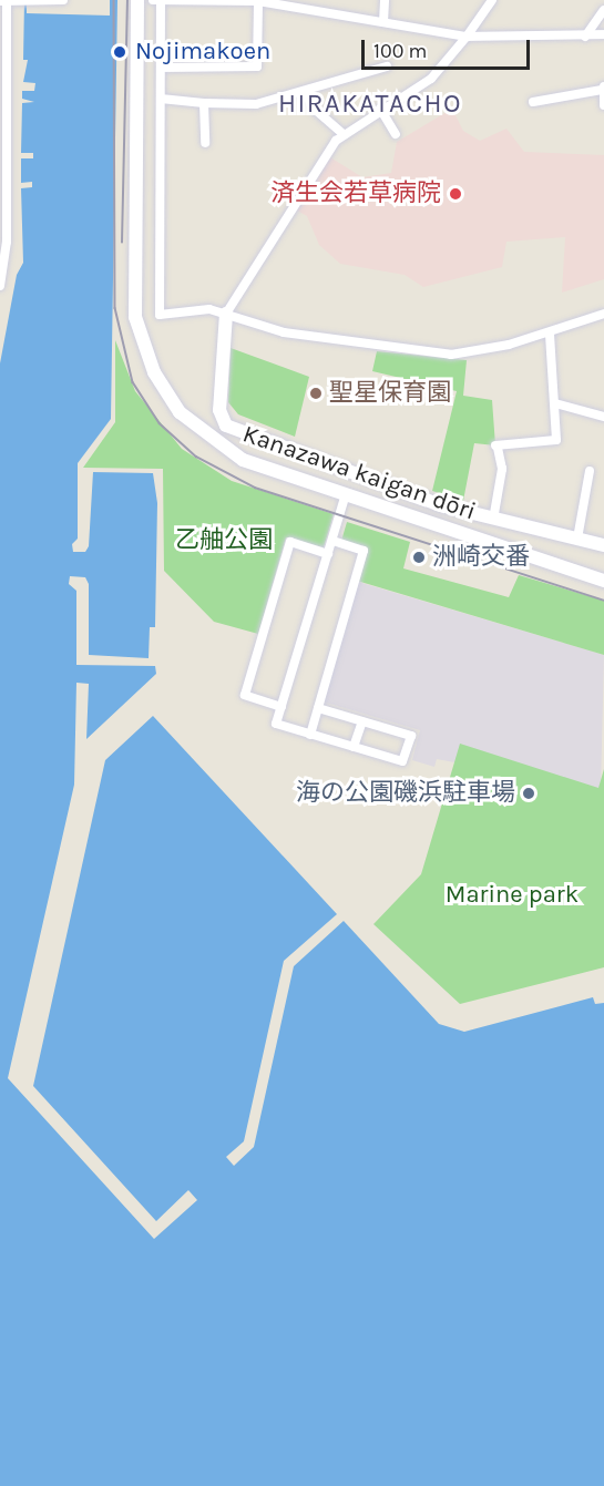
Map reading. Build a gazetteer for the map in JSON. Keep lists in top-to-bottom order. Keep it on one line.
{"streets":{"street":["Kanazawa kaigan dōri"]},"districts":["HIRAKATACHO"],"parks":["乙舳公園","Marine park"],"places":["Nojimakoen","済生会若草病院","聖星保育園","洲崎交番","海の公園磯浜駐車場"],"scale_bar":"100 m"}
